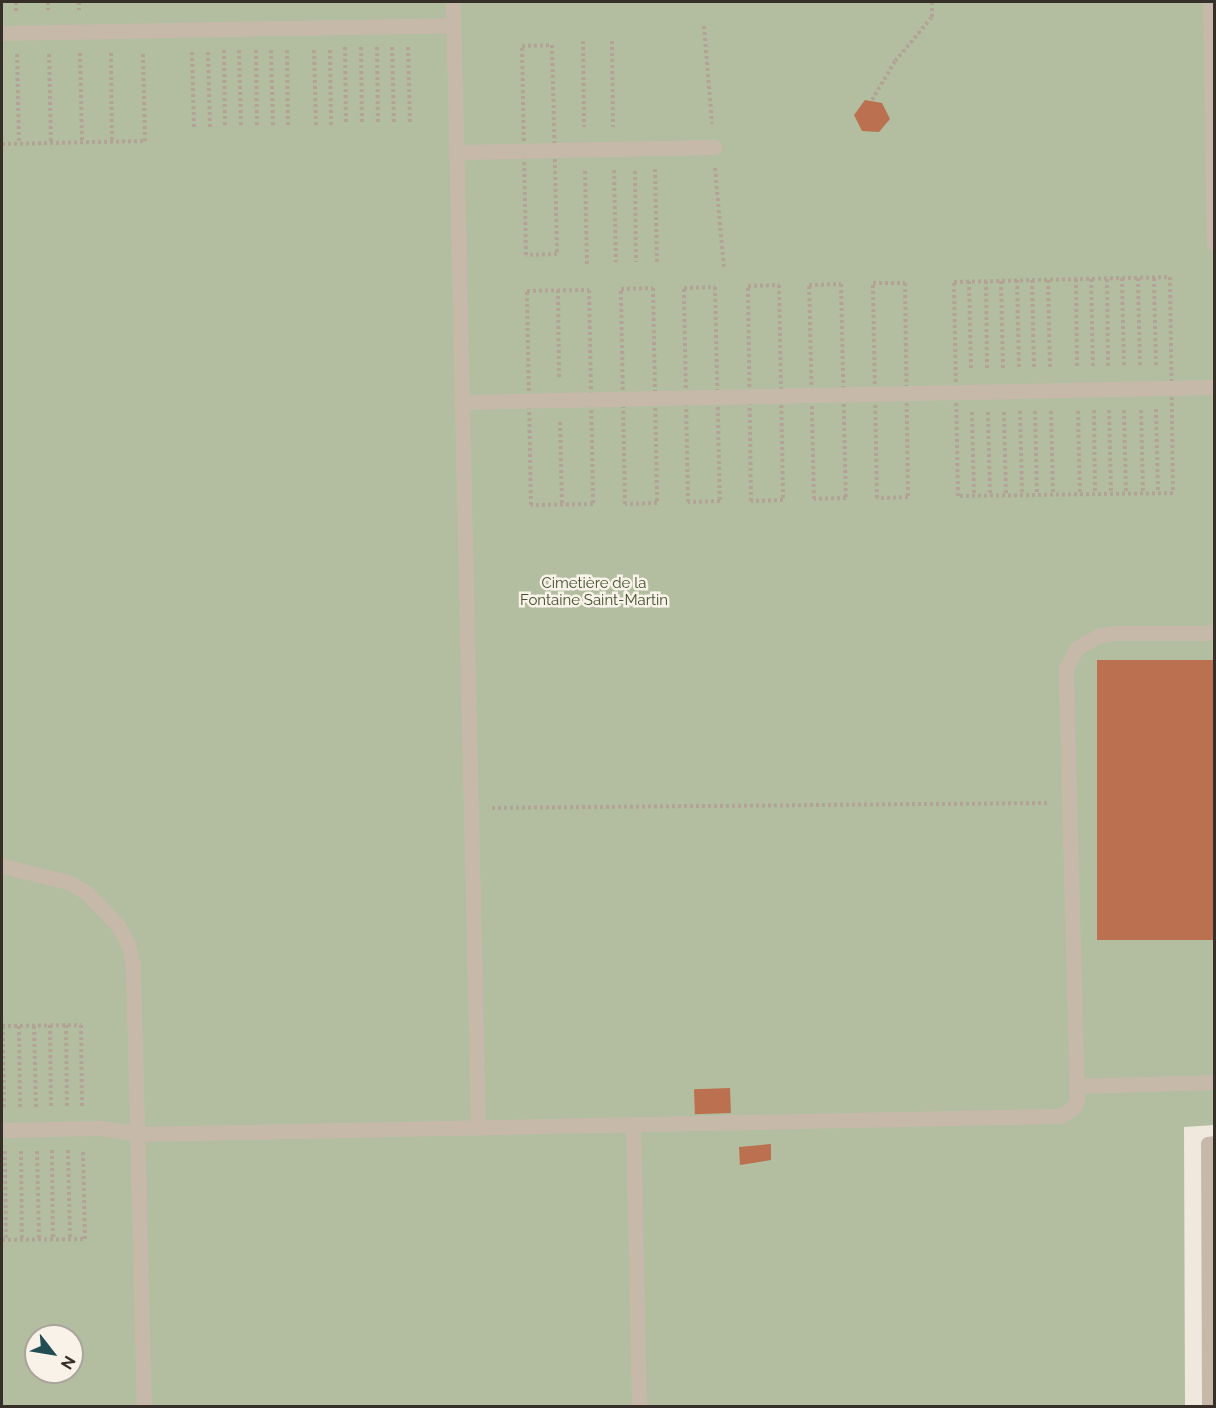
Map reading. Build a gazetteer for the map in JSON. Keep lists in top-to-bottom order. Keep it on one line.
{"parks":["Cimetière de la Fontaine Saint-Martin"],"north":"bottom right"}
